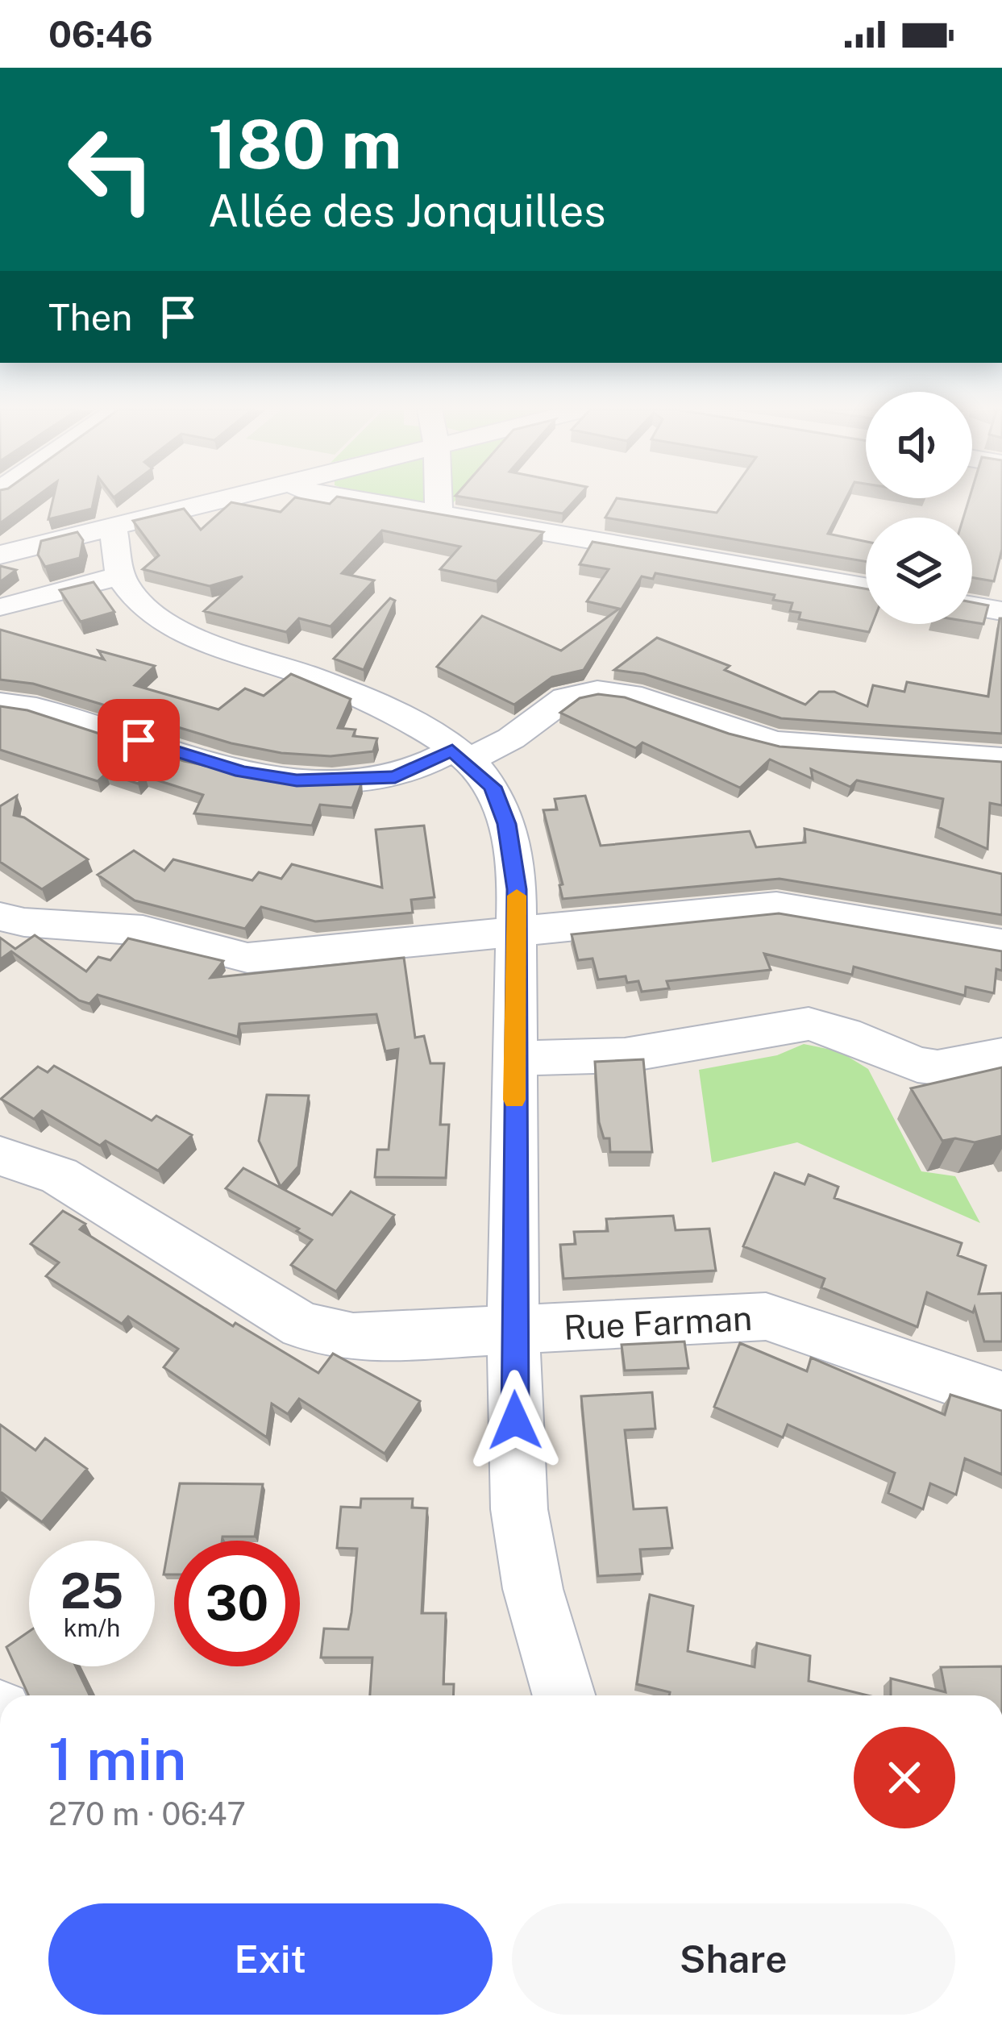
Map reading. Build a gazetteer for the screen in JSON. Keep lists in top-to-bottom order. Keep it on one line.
{"streets":{"street":["Rue Farman"]},"page":{"status":"06:46","turn":["180 m","Allée des Jonquilles"],"then":"Then","speed":"25 km/h","limit":"30","heading":["1 min","270 m · 06:47"],"buttons":["Exit","Share"]}}
